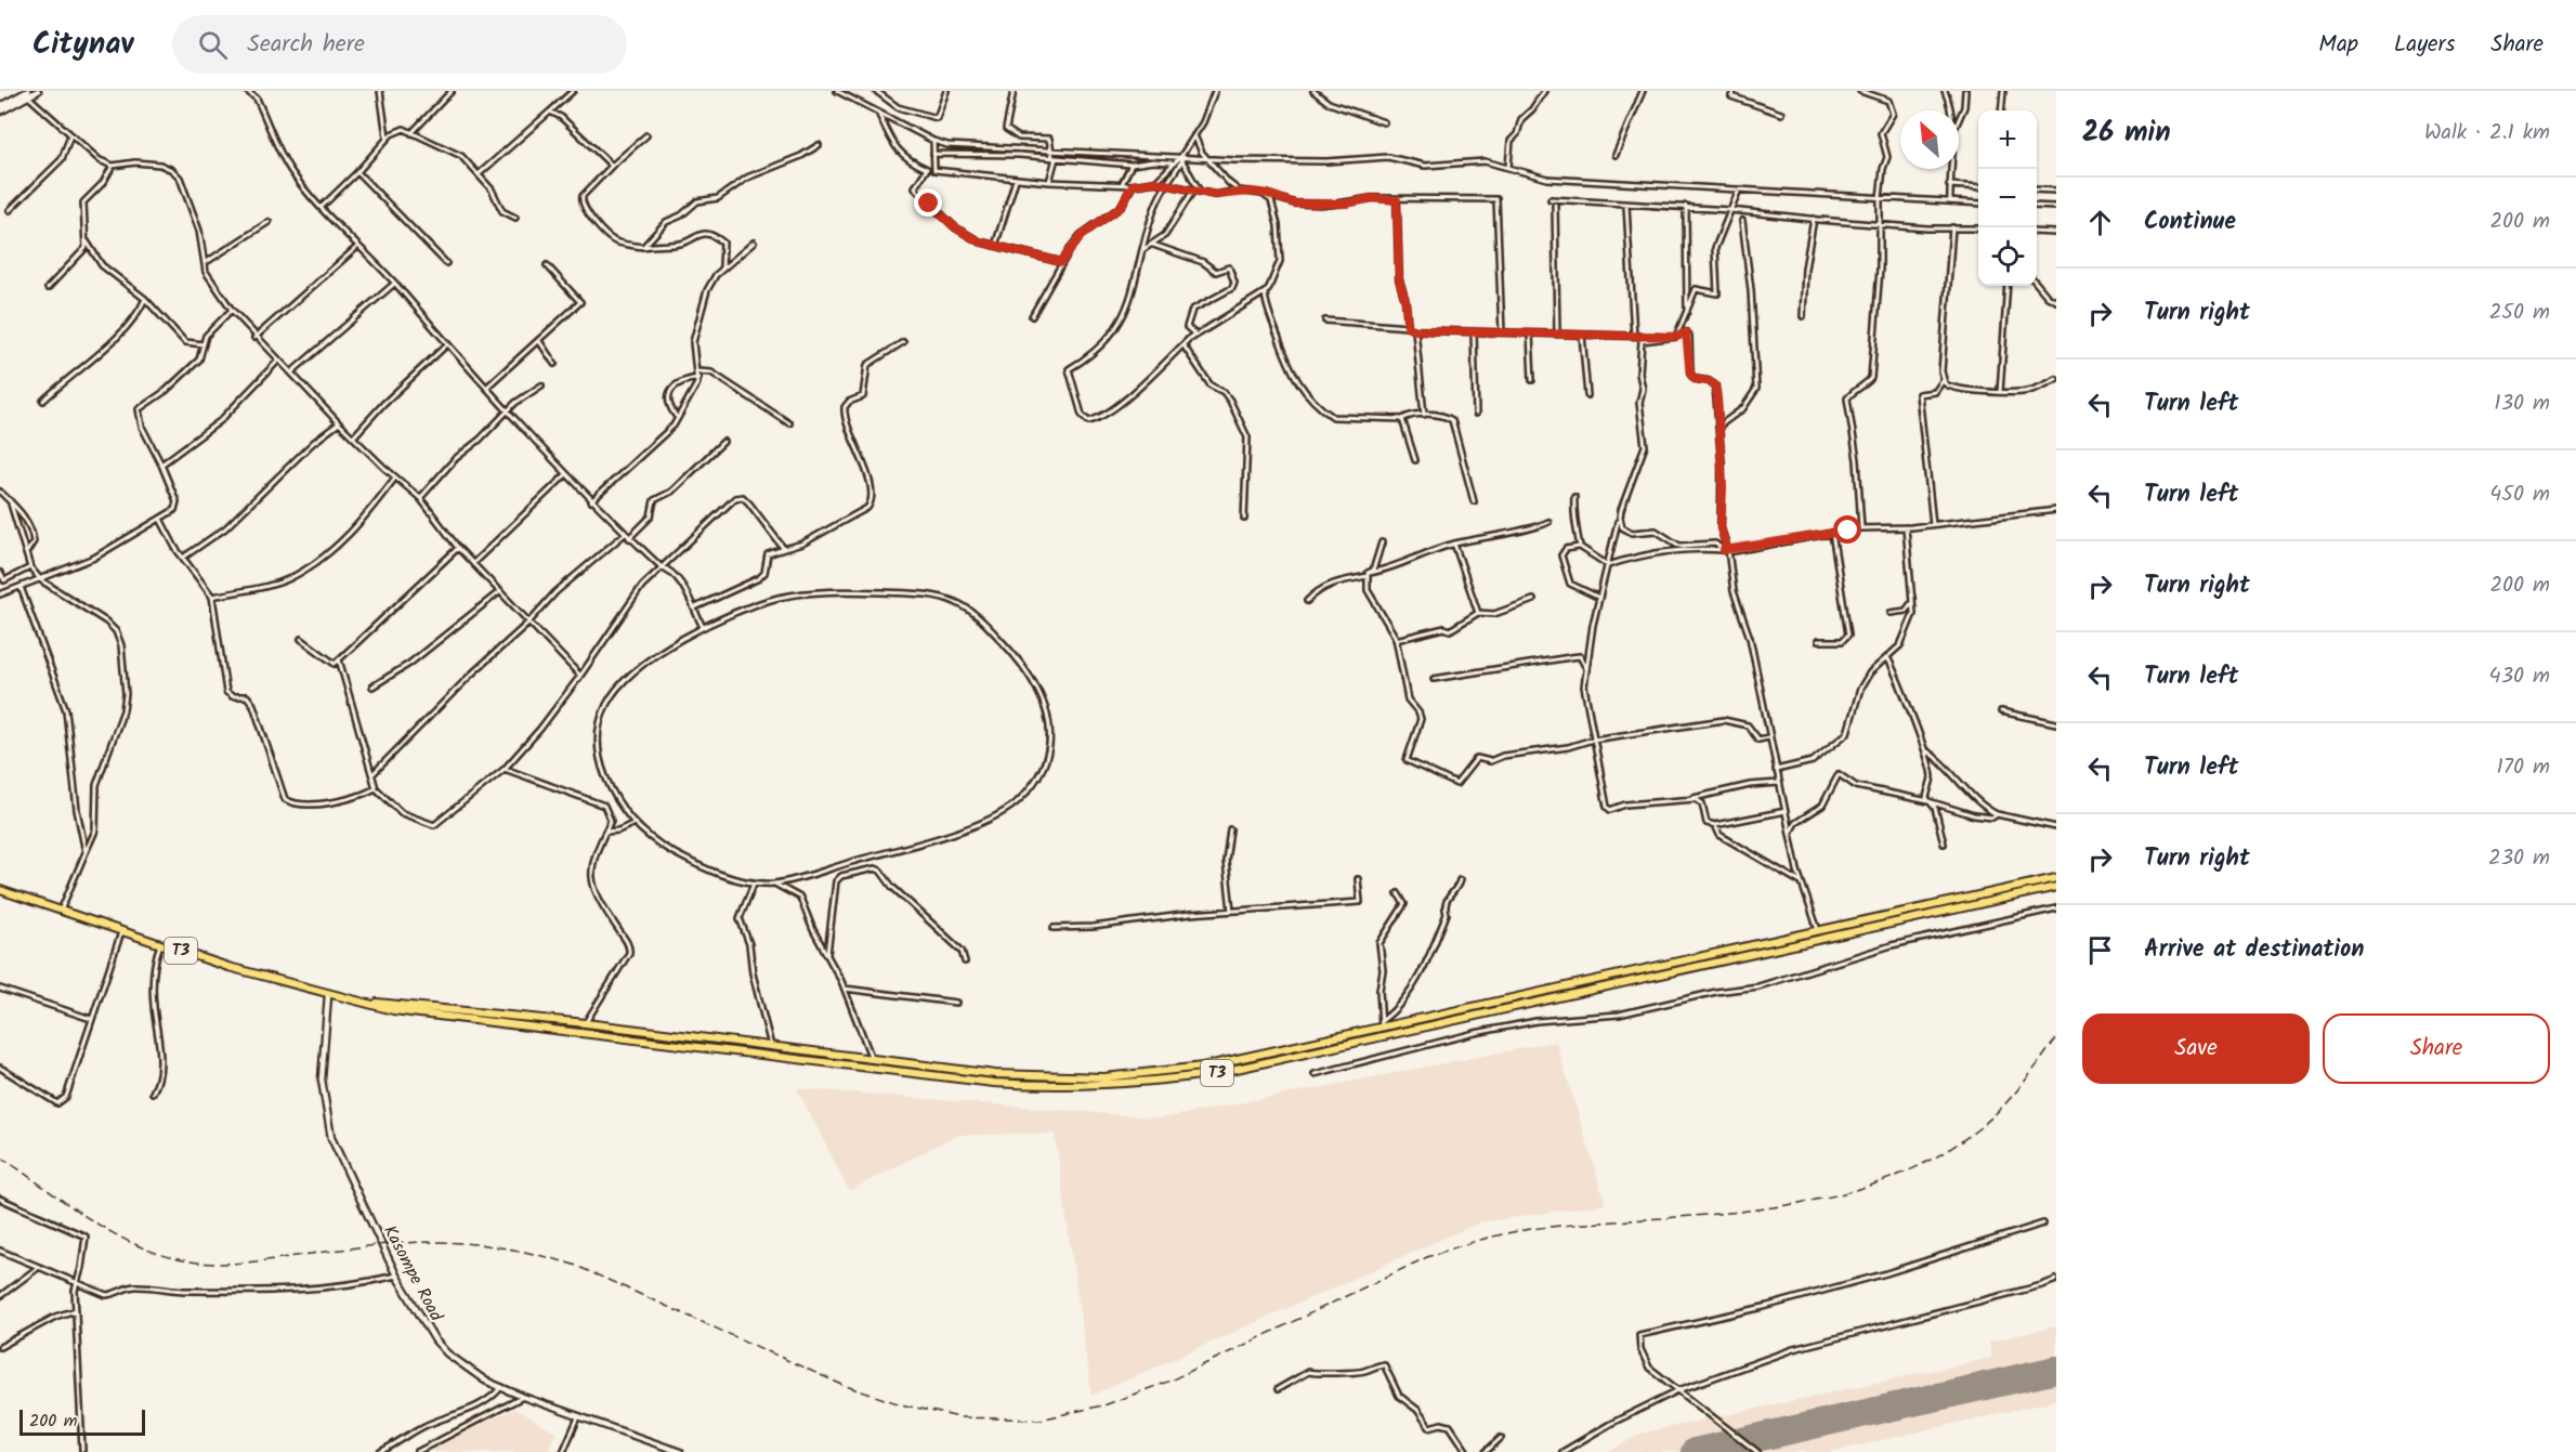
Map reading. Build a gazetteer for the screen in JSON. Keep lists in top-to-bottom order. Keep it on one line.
{"streets":{"highway":["T3"],"street":["Kasompe Road"]},"crossings":[["T3","Kasompe Road"]],"scale_bar":"200 m","north":"top left","page":{"header":"Citynav","search":"Search here","nav":["Map","Layers","Share"],"heading":["26 min","Walk · 2.1 km"],"map_buttons":["+","−"],"list":[["Continue","200 m"],["Turn right","250 m"],["Turn left","130 m"],["Turn left","450 m"],["Turn right","200 m"],["Turn left","430 m"],["Turn left","170 m"],["Turn right","230 m"],"Arrive at destination"],"buttons":["Save","Share"],"scale":"200 m"}}
